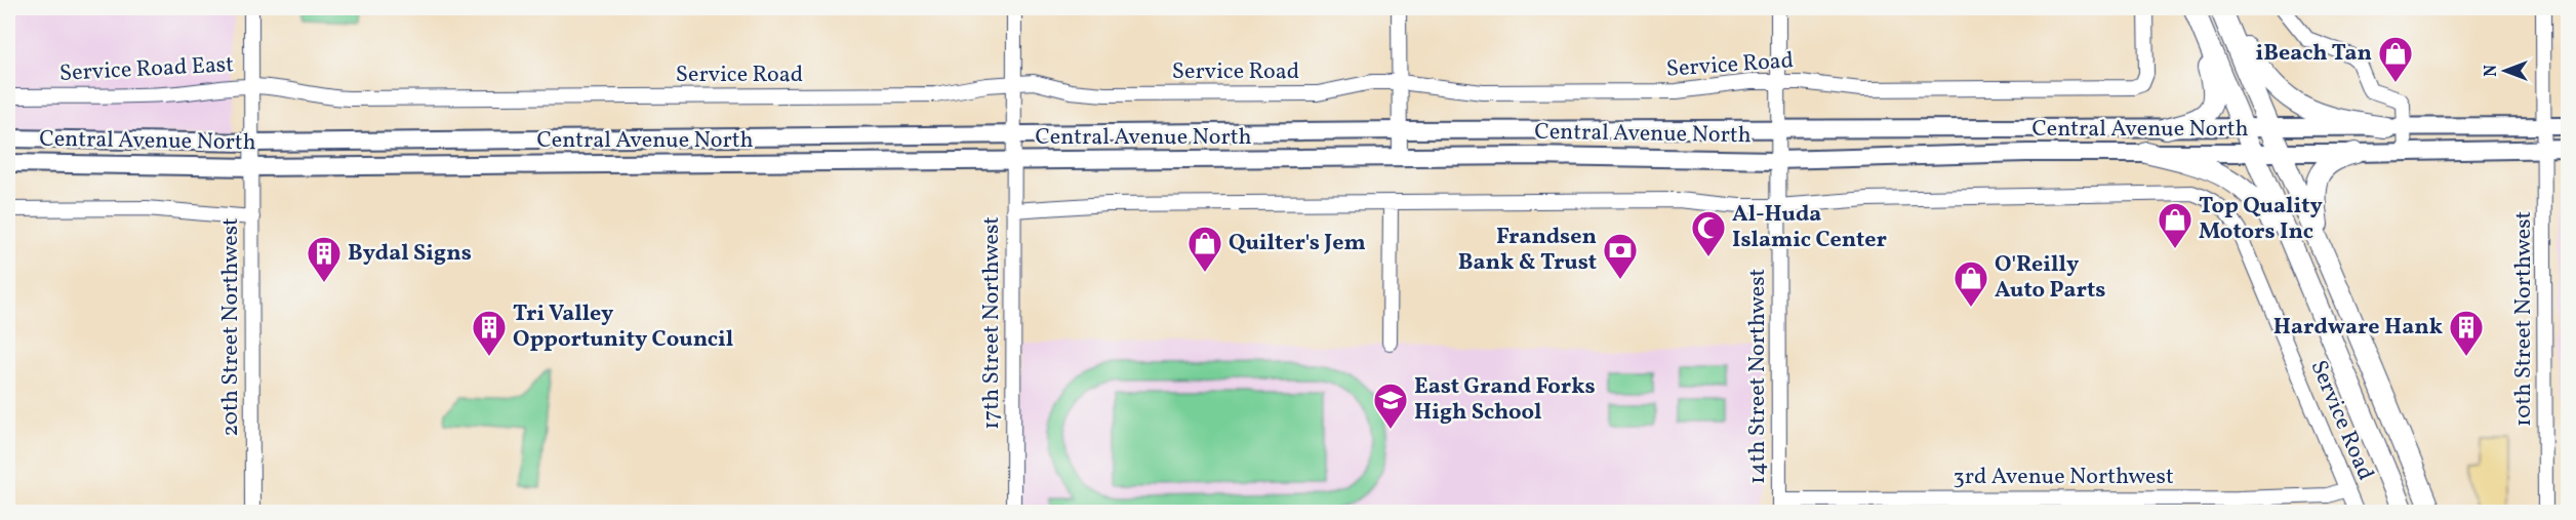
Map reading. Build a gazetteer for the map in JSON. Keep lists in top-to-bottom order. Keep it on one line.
{"streets":{"main road":["Central Avenue North"],"street":["Service Road","Service Road East","10th Street Northwest","17th Street Northwest","20th Street Northwest","14th Street Northwest","3rd Avenue Northwest"]},"crossings":[["Service Road","Service Road East"],["Service Road","17th Street Northwest"],["Service Road","20th Street Northwest"],["Service Road","14th Street Northwest"],["Service Road","3rd Avenue Northwest"],["Service Road East","20th Street Northwest"],["Central Avenue North","10th Street Northwest"],["Central Avenue North","17th Street Northwest"],["Central Avenue North","20th Street Northwest"],["Central Avenue North","14th Street Northwest"],["14th Street Northwest","3rd Avenue Northwest"]],"places":{"shop":["iBeach Tan","Top Quality Motors Inc","Quilter's Jem","O'Reilly Auto Parts"],"mosque":["Al-Huda Islamic Center"],"bank":["Frandsen Bank & Trust"],"building":["Bydal Signs","Tri Valley Opportunity Council","Hardware Hank"],"school or university":["East Grand Forks High School"]},"north":"left"}
